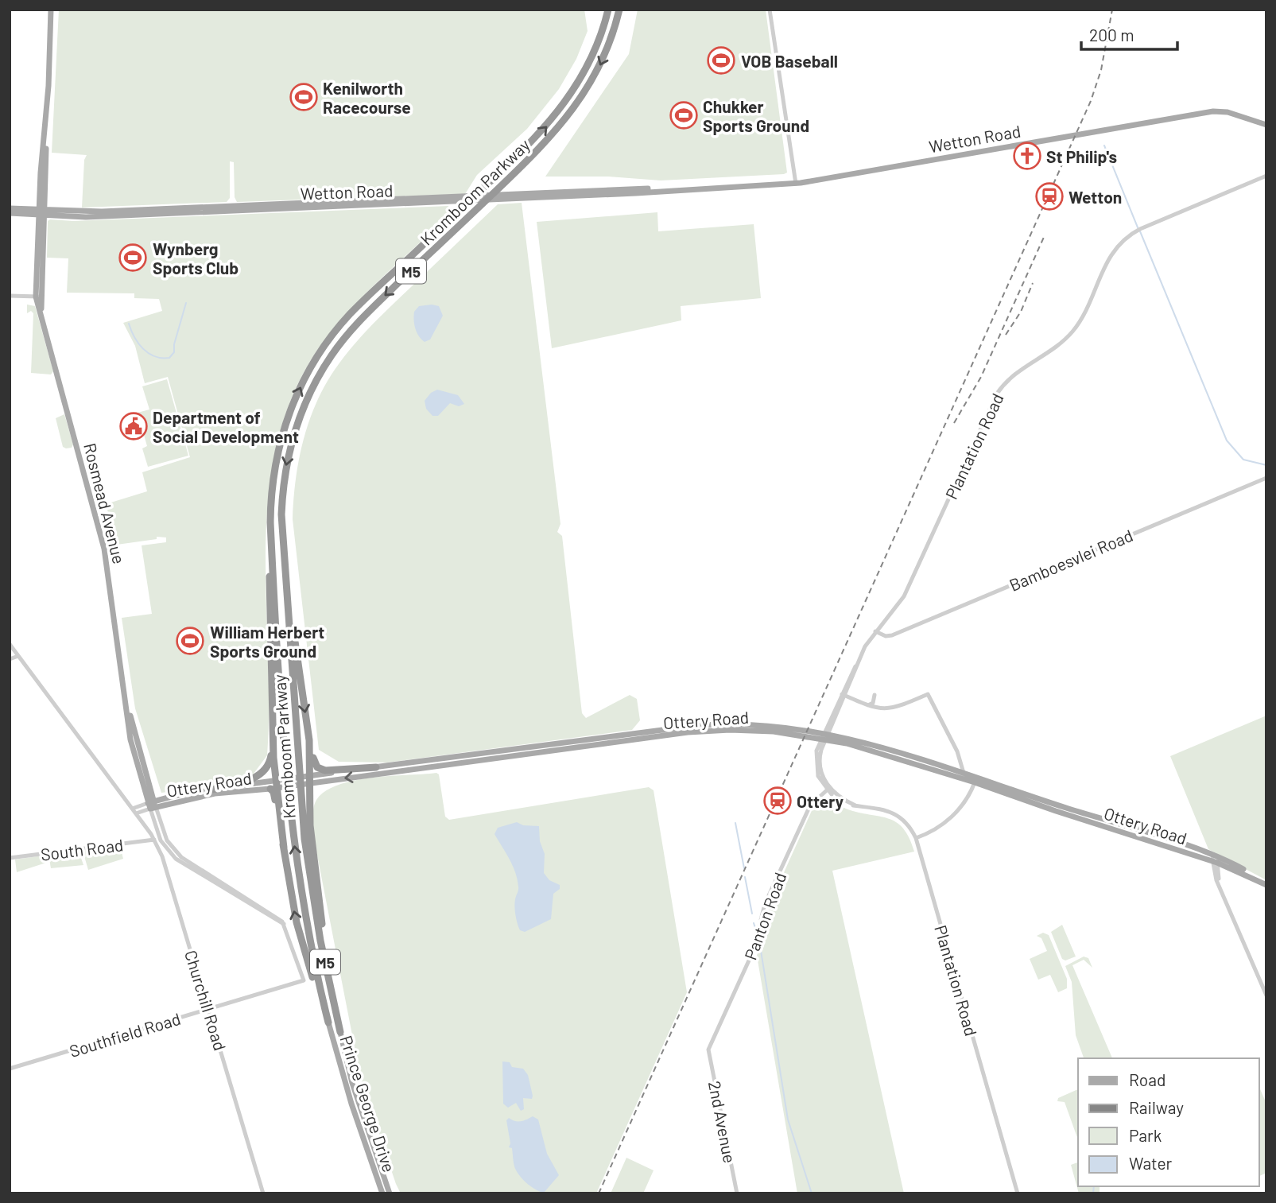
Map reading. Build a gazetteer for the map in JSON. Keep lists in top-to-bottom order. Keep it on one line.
{"streets":{"highway":["Kromboom Parkway","M5"],"main road":["Wetton Road","Rosmead Avenue","Ottery Road","Prince George Drive"],"street":["Plantation Road","Bamboesvlei Road","South Road","Panton Road","Churchill Road","Southfield Road","2nd Avenue"]},"crossings":[["Wetton Road","Rosmead Avenue"],["Kromboom Parkway","Prince George Drive"],["Plantation Road","Bamboesvlei Road"],["Plantation Road","Panton Road"],["Rosmead Avenue","Ottery Road"],["Rosmead Avenue","Southfield Road"],["Ottery Road","Churchill Road"],["Ottery Road","Southfield Road"],["South Road","Churchill Road"],["Panton Road","2nd Avenue"],["Churchill Road","Southfield Road"]],"places":{"sports":["VOB Baseball","Kenilworth Racecourse","Chukker Sports Ground","Wynberg Sports Club","William Herbert Sports Ground"],"church":["St Philip's"],"station":["Wetton","Ottery"],"public building":["Department of Social Development"]},"legend":["Road","Railway","Park","Water"],"scale_bar":"200 m"}
